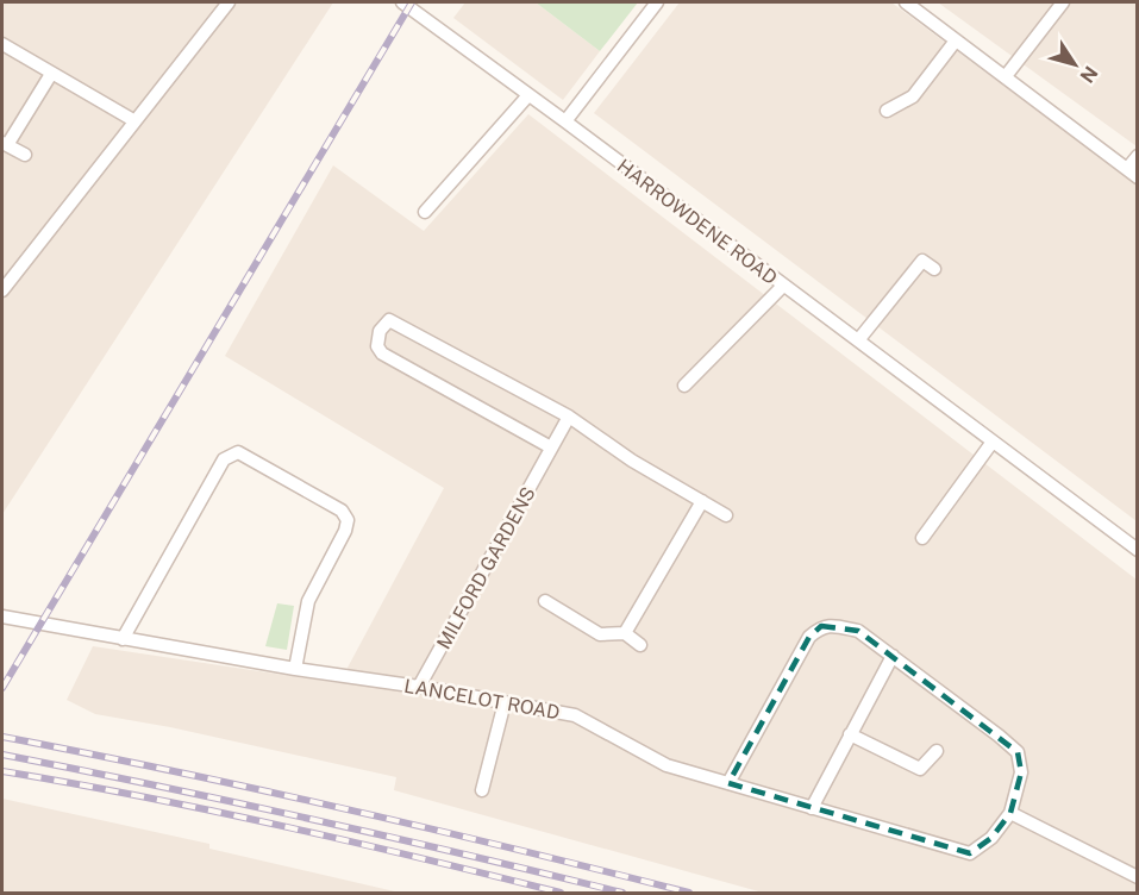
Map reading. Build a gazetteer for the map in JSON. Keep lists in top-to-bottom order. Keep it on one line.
{"streets":{"street":["HARROWDENE ROAD","MILFORD GARDENS","LANCELOT ROAD"]},"crossings":[["MILFORD GARDENS","LANCELOT ROAD"]],"north":"bottom right"}
